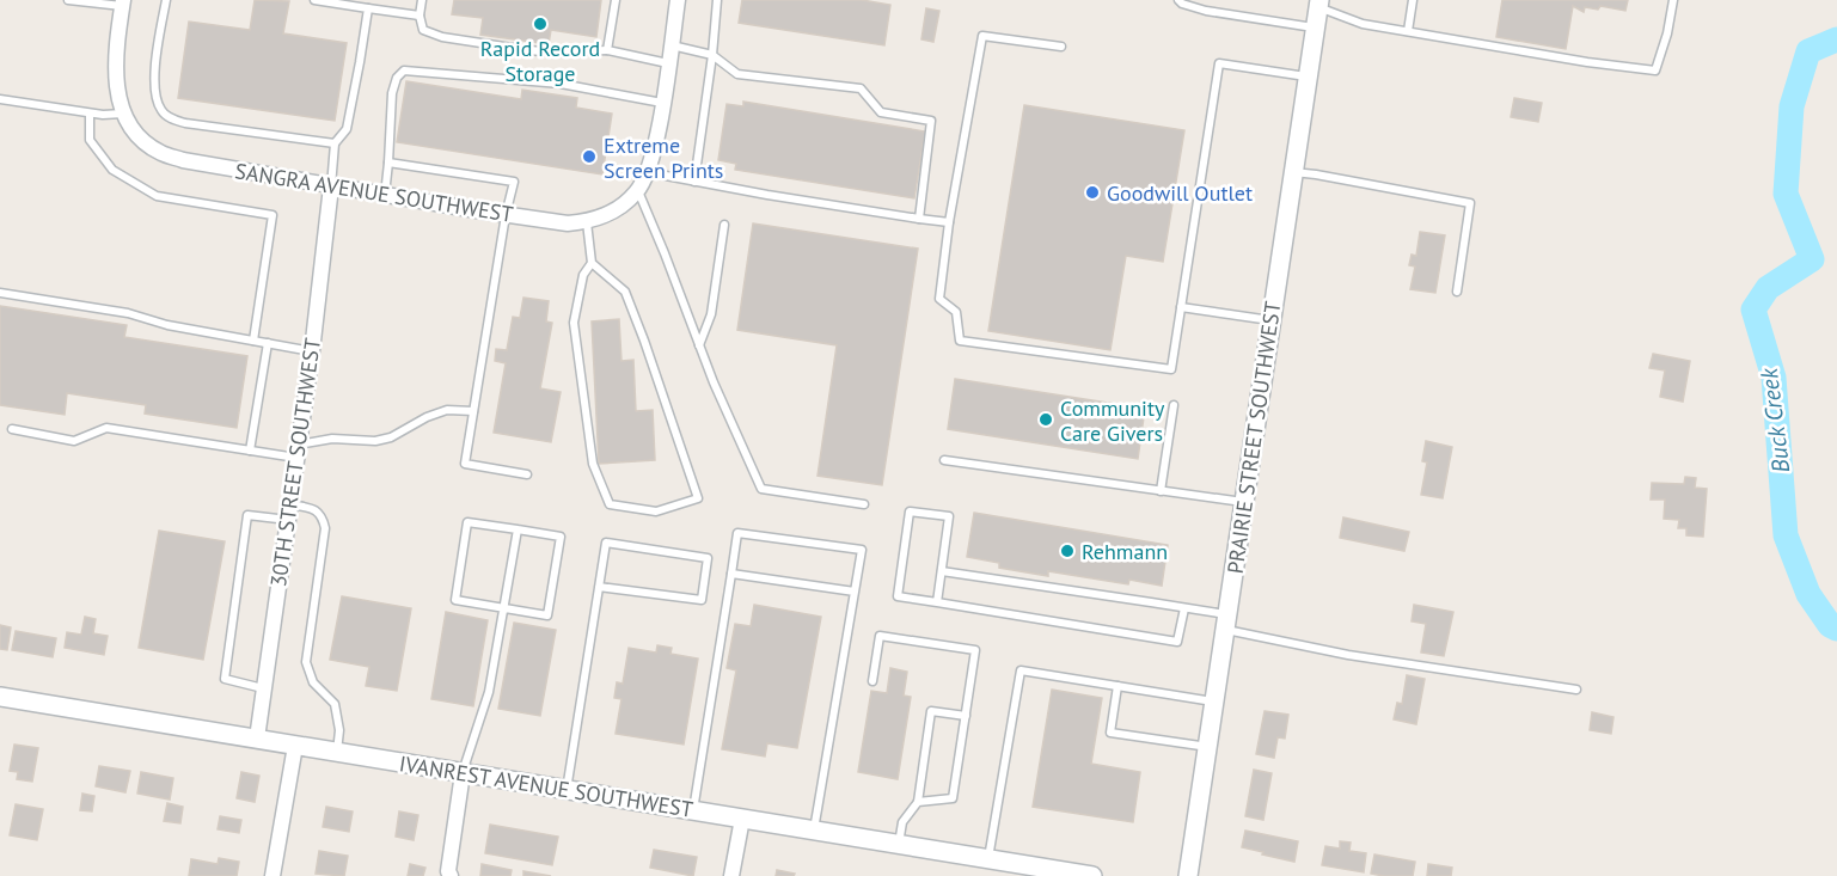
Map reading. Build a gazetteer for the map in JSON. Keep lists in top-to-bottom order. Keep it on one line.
{"streets":{"street":["SANGRA AVENUE SOUTHWEST","PRAIRIE STREET SOUTHWEST","30TH STREET SOUTHWEST","IVANREST AVENUE SOUTHWEST"]},"crossings":[["SANGRA AVENUE SOUTHWEST","30TH STREET SOUTHWEST"],["30TH STREET SOUTHWEST","IVANREST AVENUE SOUTHWEST"]],"water":["Buck Creek"],"places":["Rapid Record Storage","Extreme Screen Prints","Goodwill Outlet","Community Care Givers","Rehmann"]}
